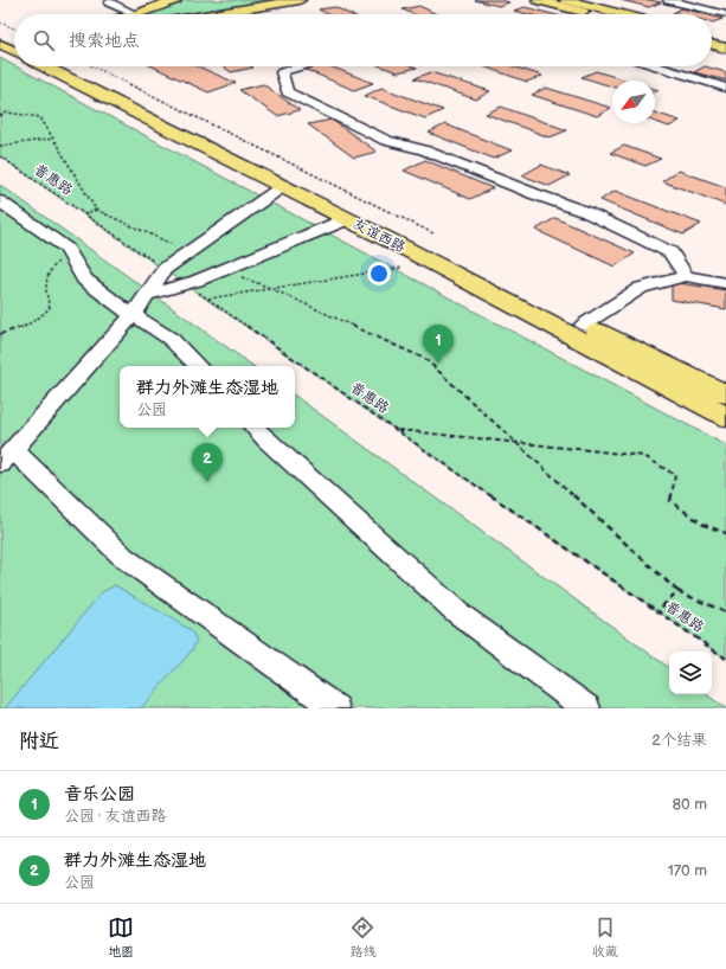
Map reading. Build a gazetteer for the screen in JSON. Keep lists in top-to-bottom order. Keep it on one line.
{"streets":{"main road":["友谊西路"],"path":["普惠路"]},"north":"bottom left","page":{"search":"搜索地点","pins":["1","2"],"popup":["群力外滩生态湿地","公园"],"heading":["附近","2个结果"],"list":[{"mark":"1","name":"音乐公园","note":"公园 · 友谊西路","value":"80 m"},{"mark":"2","name":"群力外滩生态湿地","note":"公园","value":"170 m"}],"nav":["地图","路线","收藏"]}}
